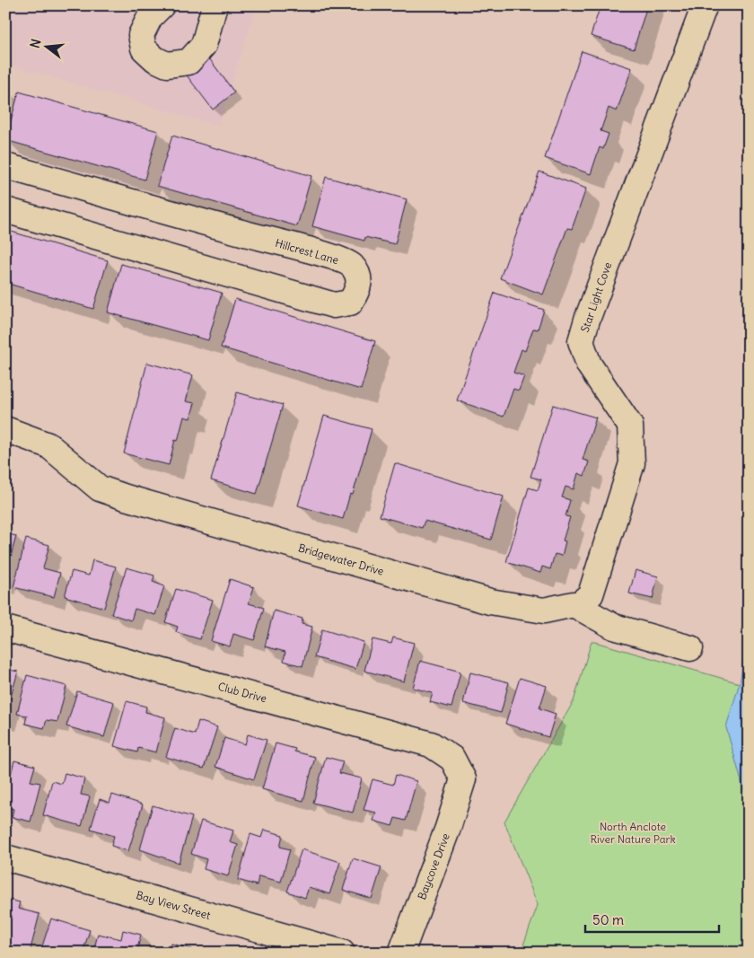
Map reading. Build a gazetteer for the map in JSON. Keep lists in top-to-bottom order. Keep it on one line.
{"streets":{"street":["Hillcrest Lane","Star Light Cove","Bridgewater Drive","Club Drive","Baycove Drive","Bay View Street"]},"crossings":[["Star Light Cove","Bridgewater Drive"],["Club Drive","Baycove Drive"]],"parks":["North Anclote River Nature Park"],"scale_bar":"50 m","north":"left"}
